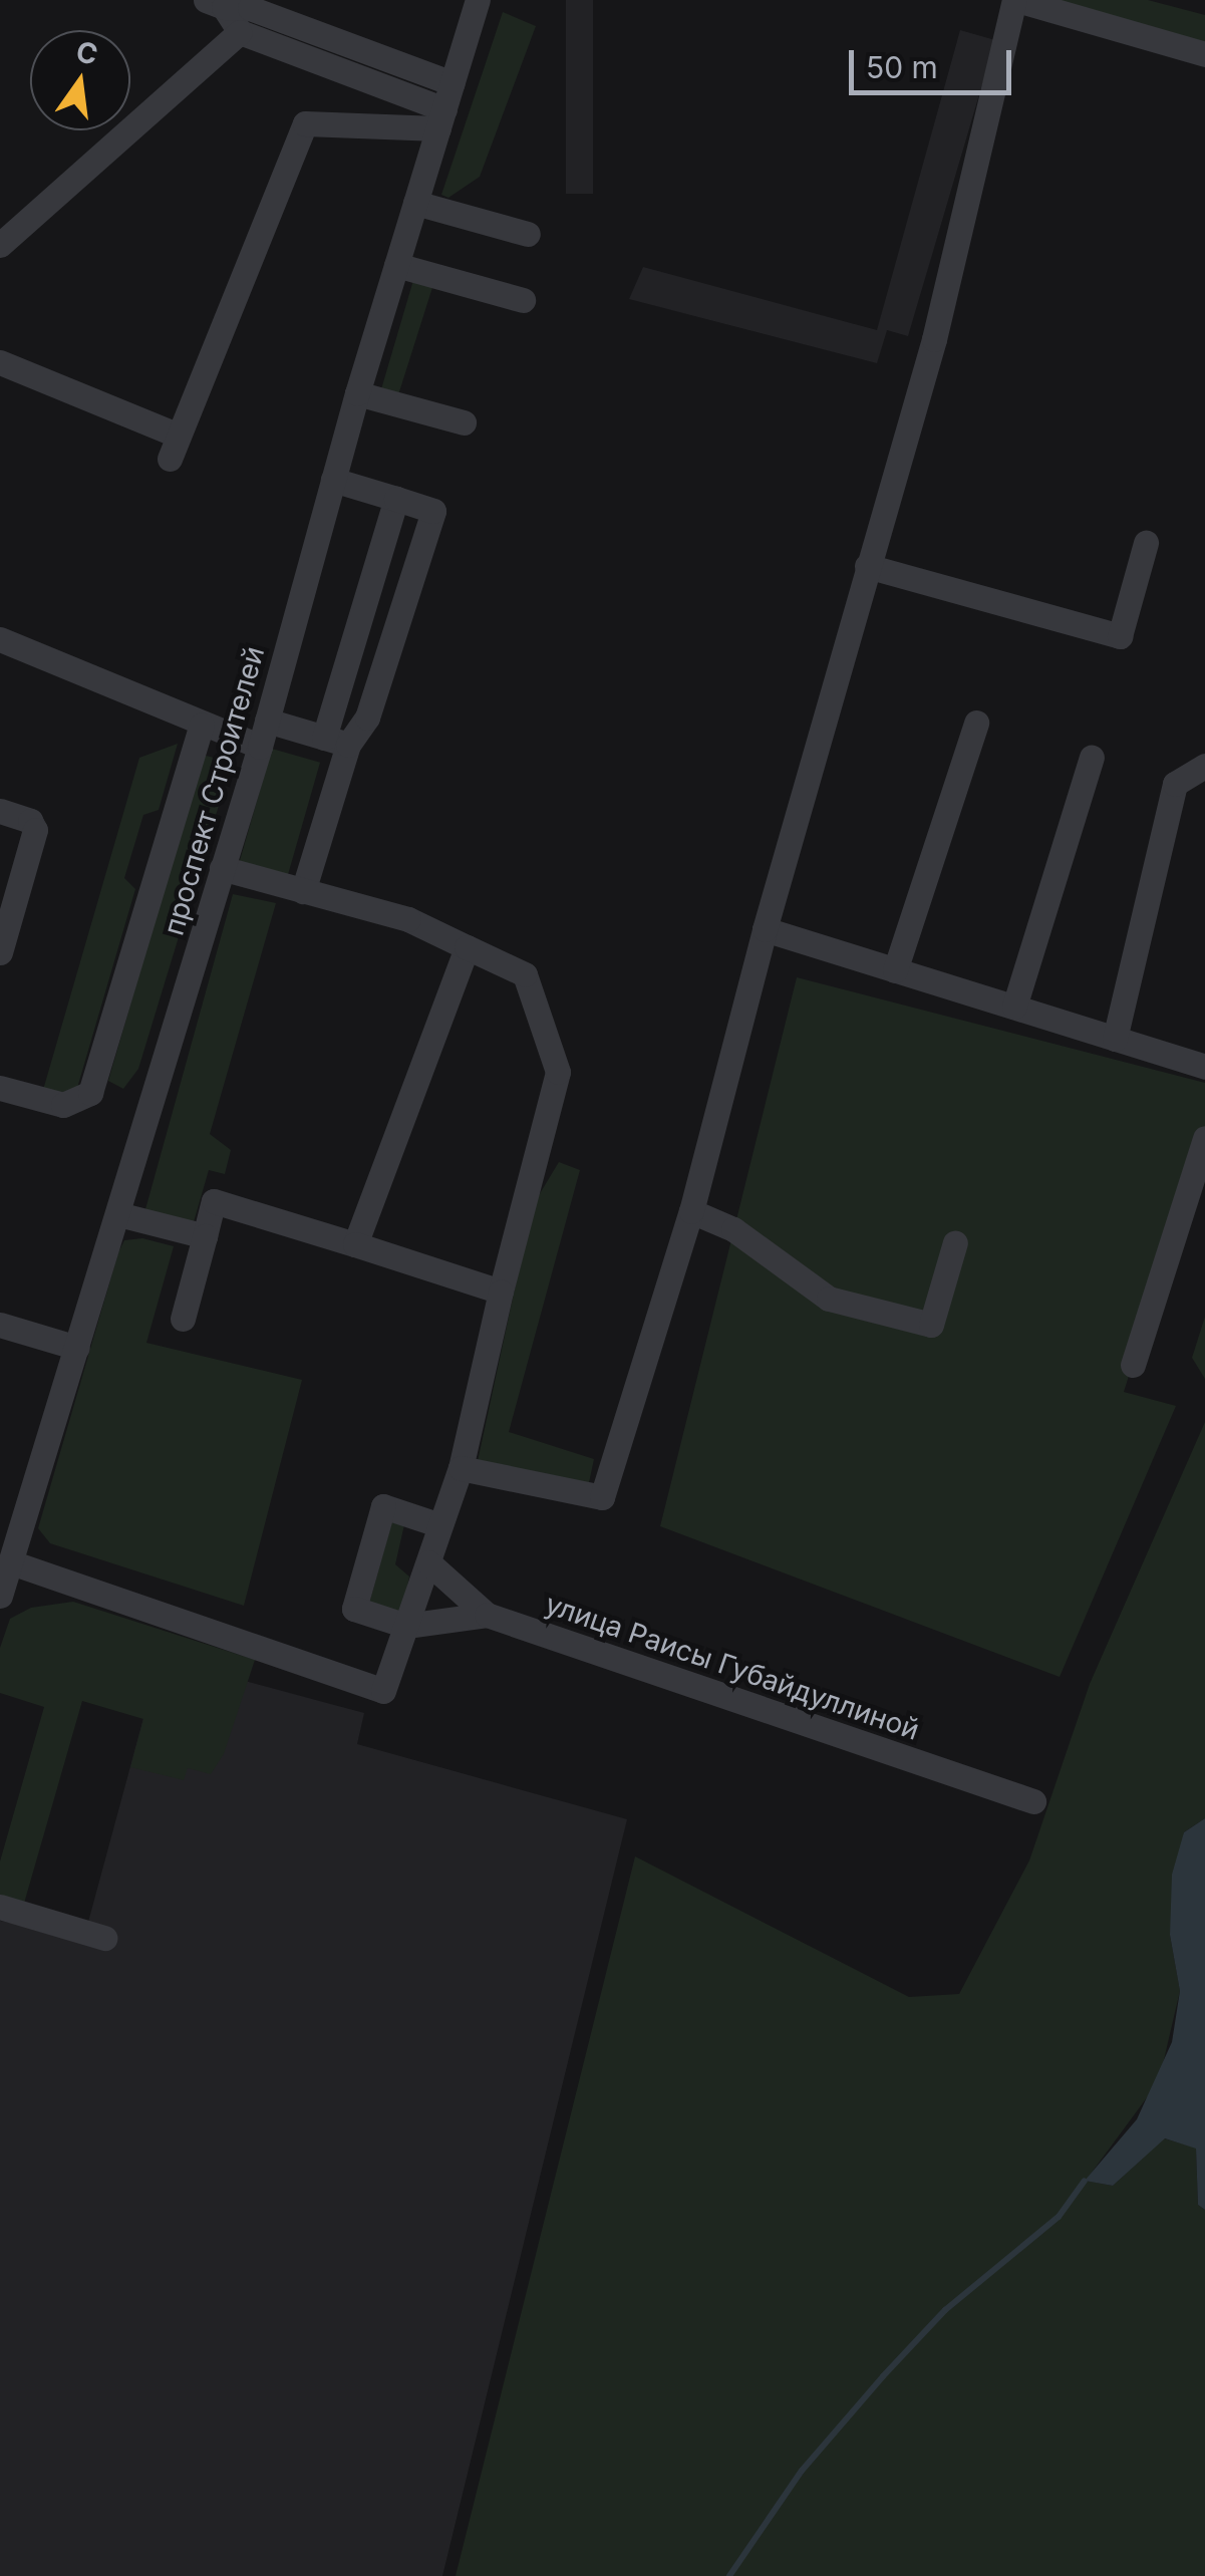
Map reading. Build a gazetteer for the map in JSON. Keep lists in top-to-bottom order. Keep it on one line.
{"streets":{"street":["проспект Строителей","улица Раисы Губайдуллиной"]},"scale_bar":"50 m","north":"top"}
